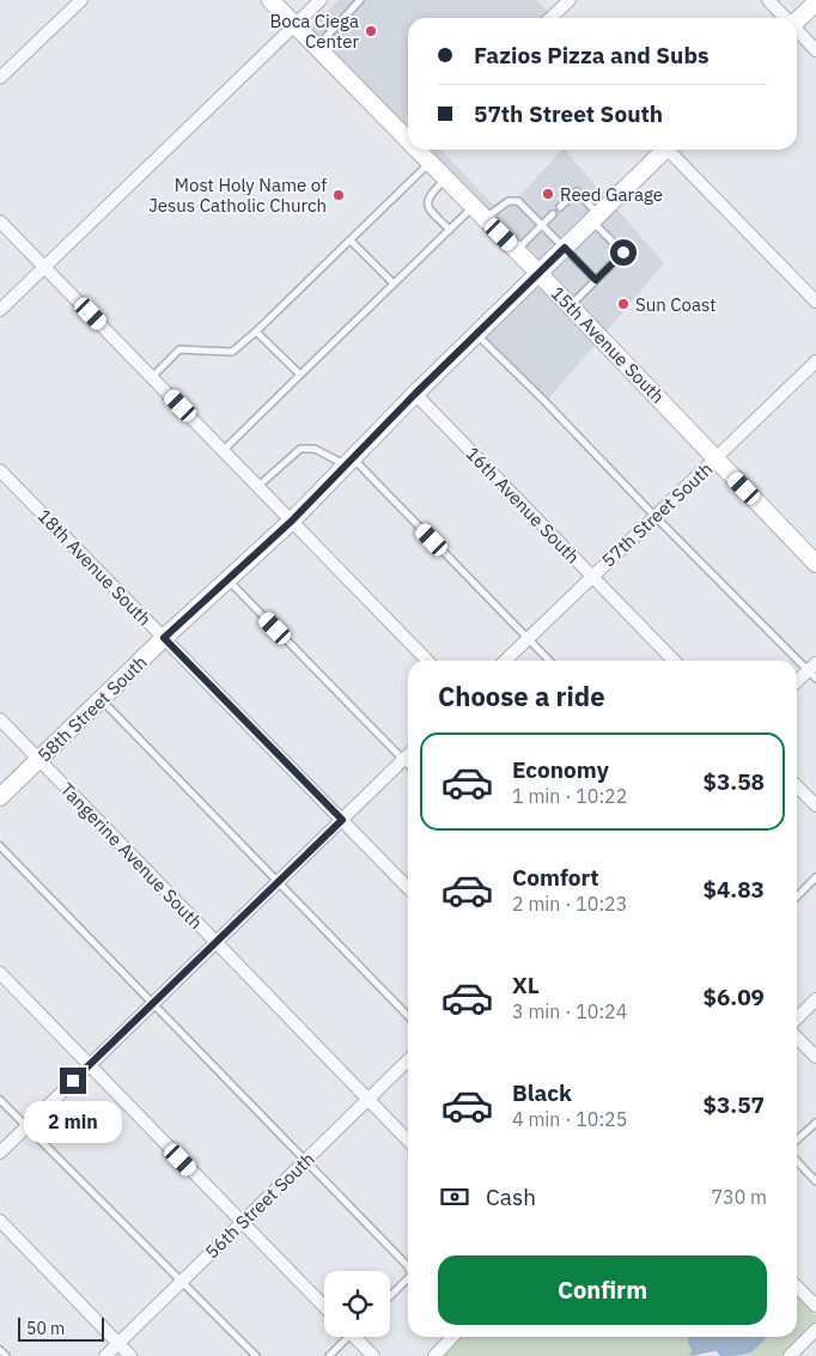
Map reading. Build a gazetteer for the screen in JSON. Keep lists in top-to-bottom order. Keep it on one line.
{"streets":{"street":["15th Avenue South","16th Avenue South","57th Street South","18th Avenue South","58th Street South","Tangerine Avenue South","56th Street South"]},"crossings":[["15th Avenue South","57th Street South"],["15th Avenue South","58th Street South"],["16th Avenue South","57th Street South"],["16th Avenue South","58th Street South"],["18th Avenue South","58th Street South"],["58th Street South","Tangerine Avenue South"],["Tangerine Avenue South","56th Street South"]],"places":["Boca Ciega Center","Reed Garage","Most Holy Name of Jesus Catholic Church","Sun Coast"],"scale_bar":"50 m","page":{"banner":["Fazios Pizza and Subs","57th Street South"],"heading":"Choose a ride","list":[{"name":"Economy","note":"1 min · 10:22","value":"$3.58"},{"name":"Comfort","note":"2 min · 10:23","value":"$4.83"},{"name":"XL","note":"3 min · 10:24","value":"$6.09"},{"name":"Black","note":"4 min · 10:25","value":"$3.57"}],"bubble":"2 min","pay":["Cash","730 m"],"buttons":"Confirm","scale":"50 m"}}
